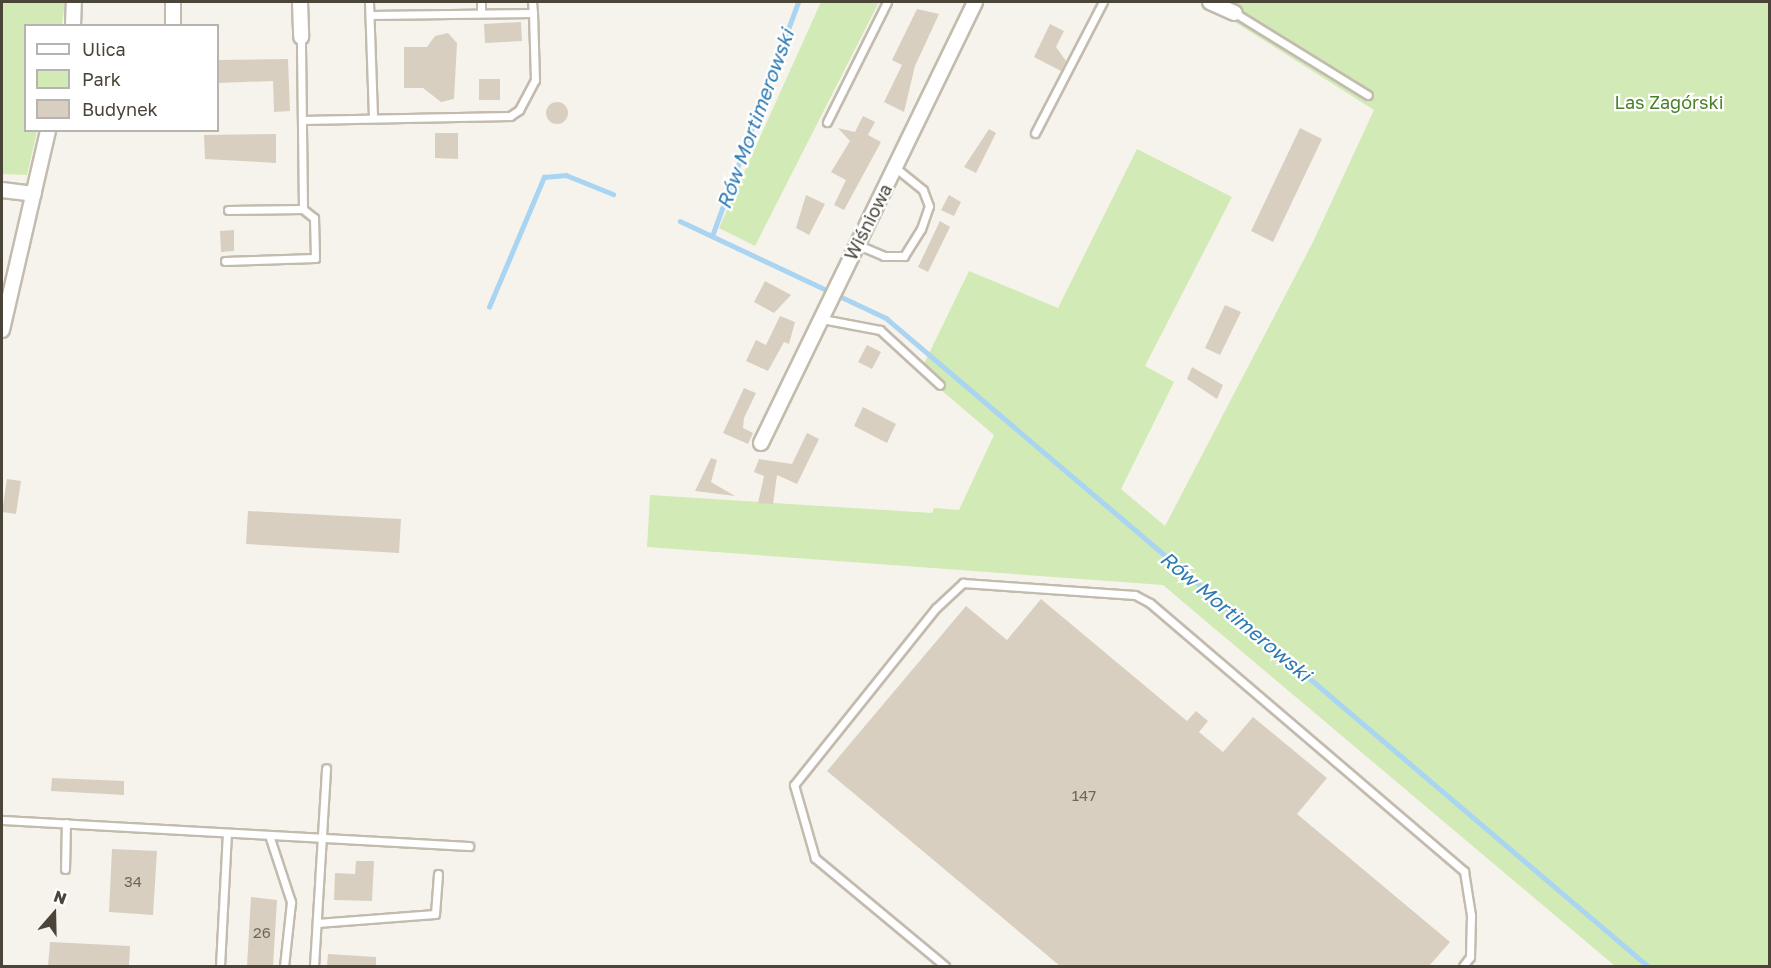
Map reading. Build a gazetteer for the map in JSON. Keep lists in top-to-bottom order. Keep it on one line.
{"streets":{"street":["Wiśniowa"]},"water":["Rów Mortimerowski"],"parks":["Las Zagórski"],"house_numbers":["147","34","26"],"legend":["Ulica","Park","Budynek"],"north":"top"}
